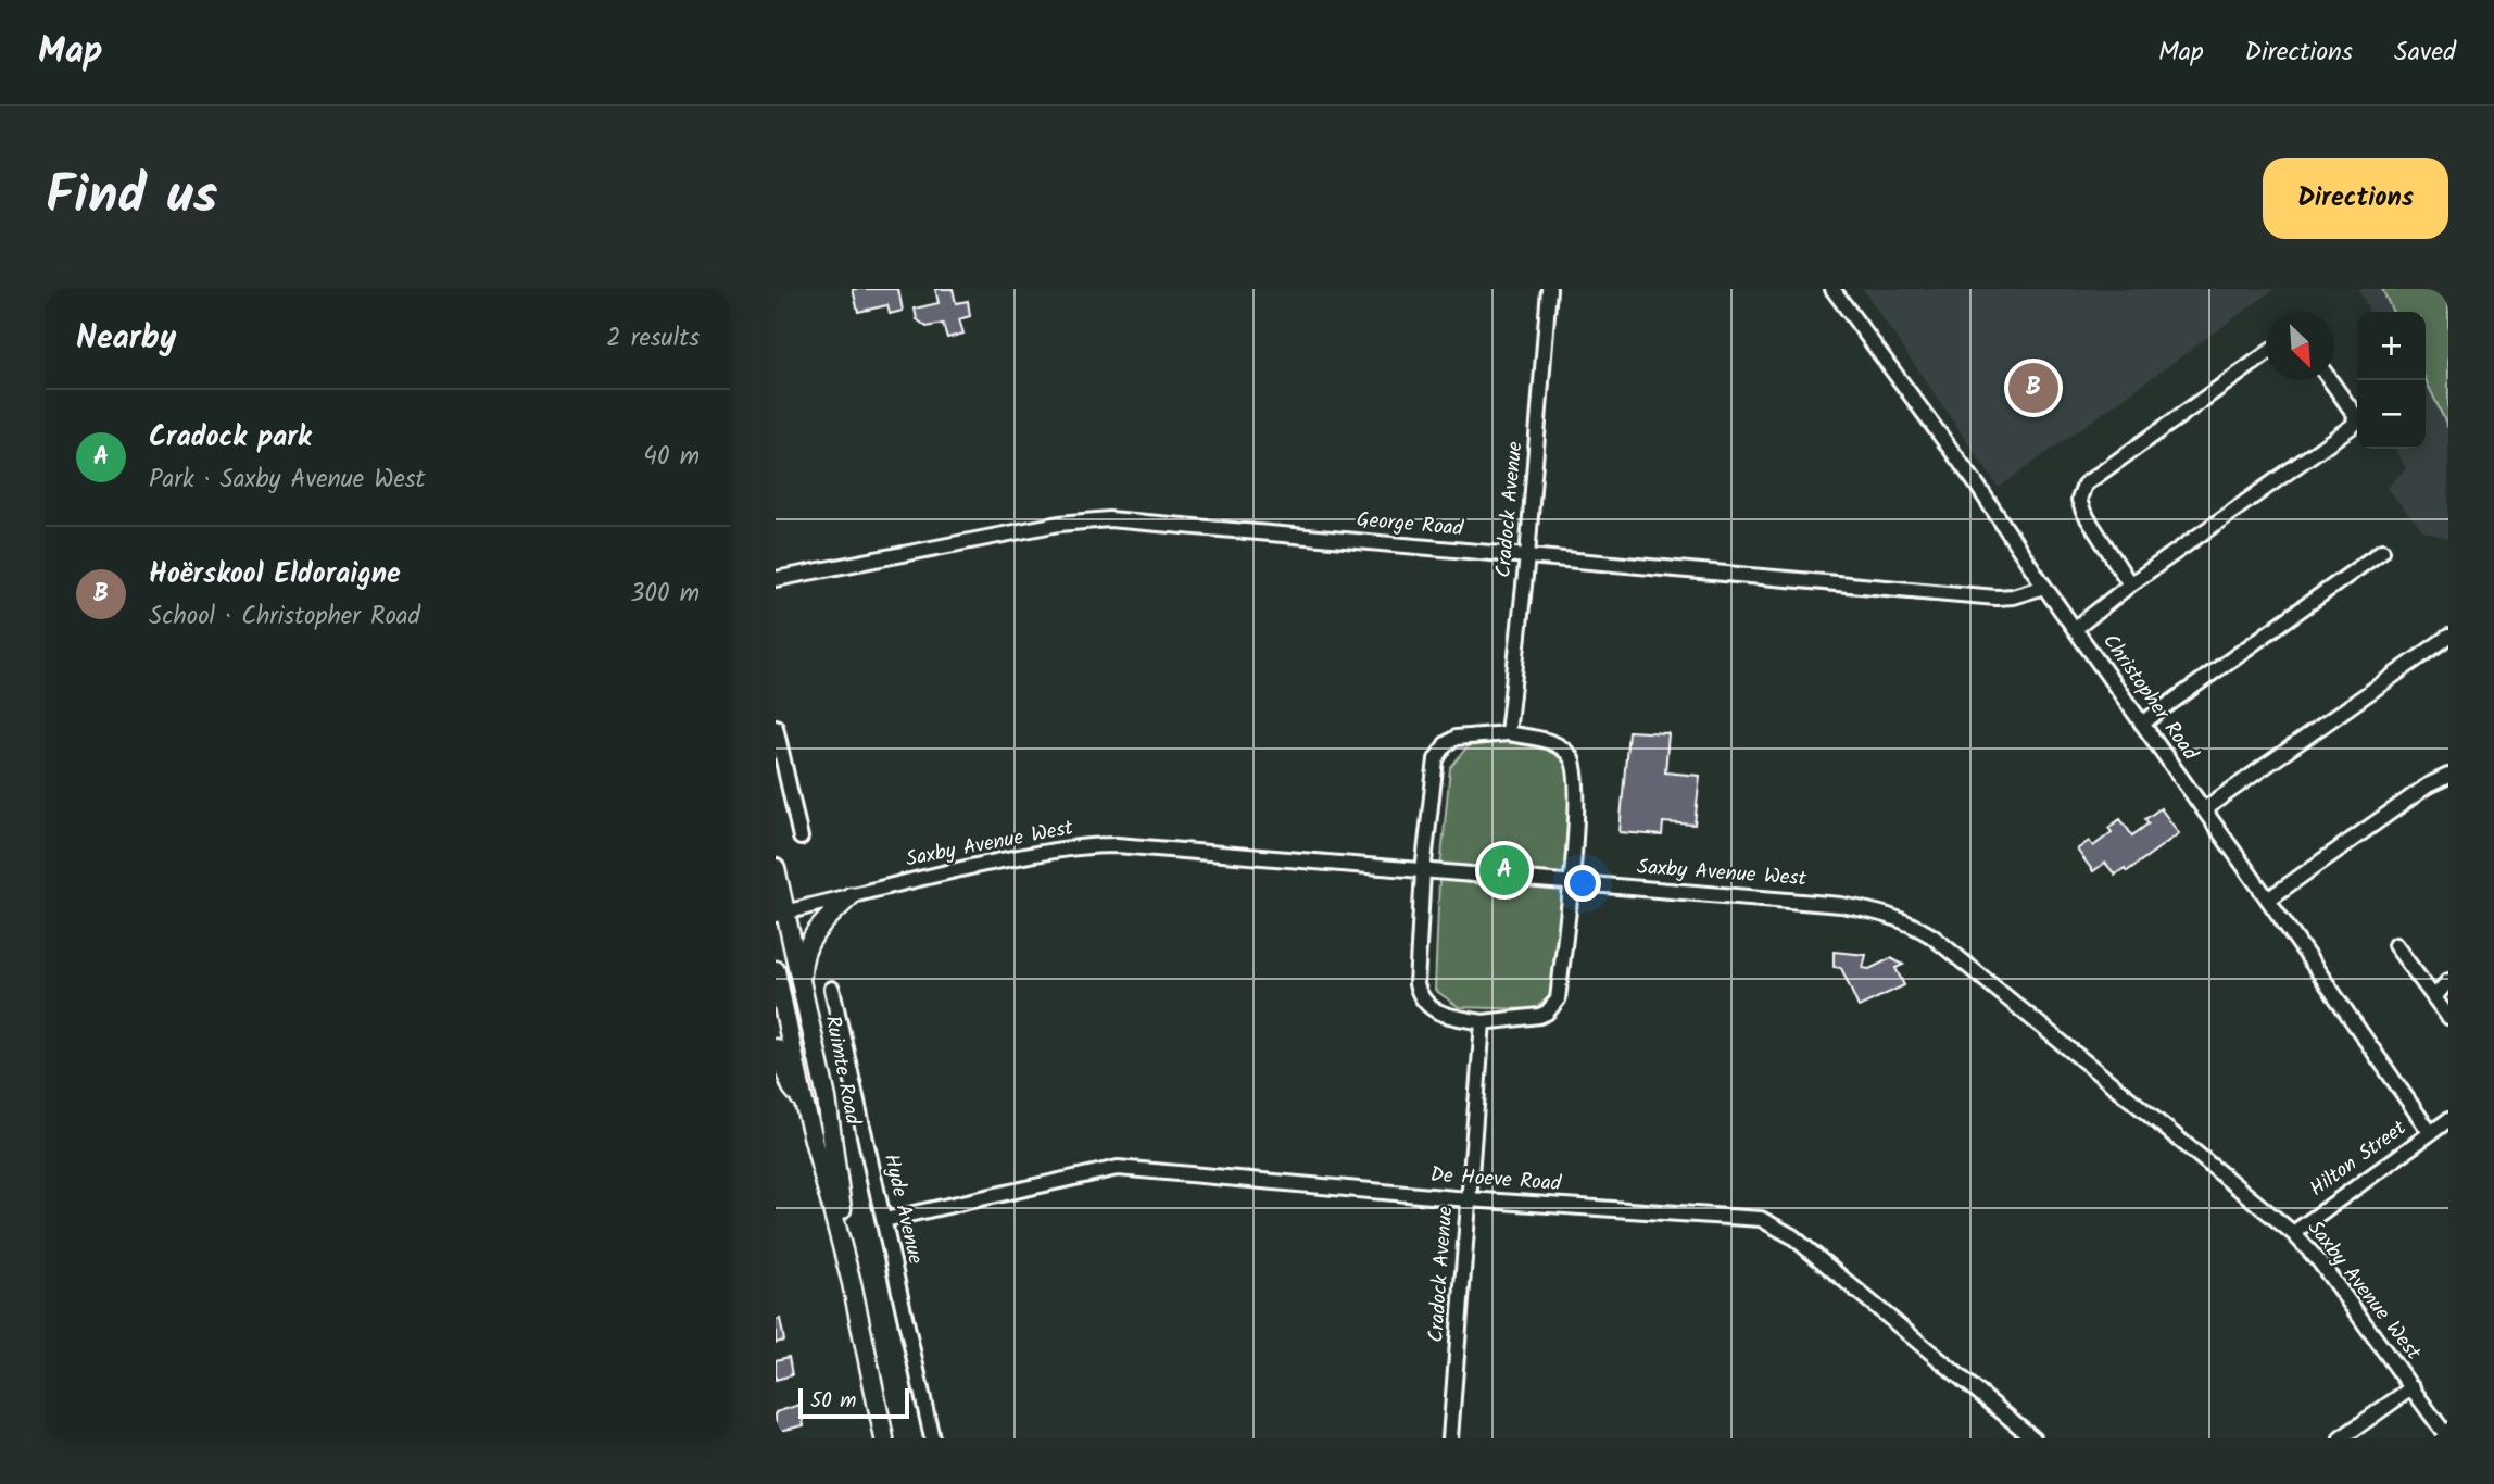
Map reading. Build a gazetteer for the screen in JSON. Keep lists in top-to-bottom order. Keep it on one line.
{"streets":{"main road":["Ruimte Road"],"street":["Cradock Avenue","George Road","Christopher Road","Saxby Avenue West","Hilton Street","De Hoeve Road","Hyde Avenue"]},"crossings":[["Cradock Avenue","George Road"],["Cradock Avenue","De Hoeve Road"],["George Road","Christopher Road"],["Christopher Road","Hilton Street"],["Saxby Avenue West","Ruimte Road"],["Saxby Avenue West","Hilton Street"],["De Hoeve Road","Hyde Avenue"]],"scale_bar":"50 m","north":"bottom right","page":{"header":"Map","nav":["Map","Directions","Saved"],"title":"Find us","buttons":"Directions","heading":["Nearby","2 results"],"map_buttons":["+","−"],"pins":["B","A"],"list":[{"mark":"A","name":"Cradock park","note":"Park · Saxby Avenue West","value":"40 m"},{"mark":"B","name":"Hoërskool Eldoraigne","note":"School · Christopher Road","value":"300 m"}],"scale":"50 m"}}
